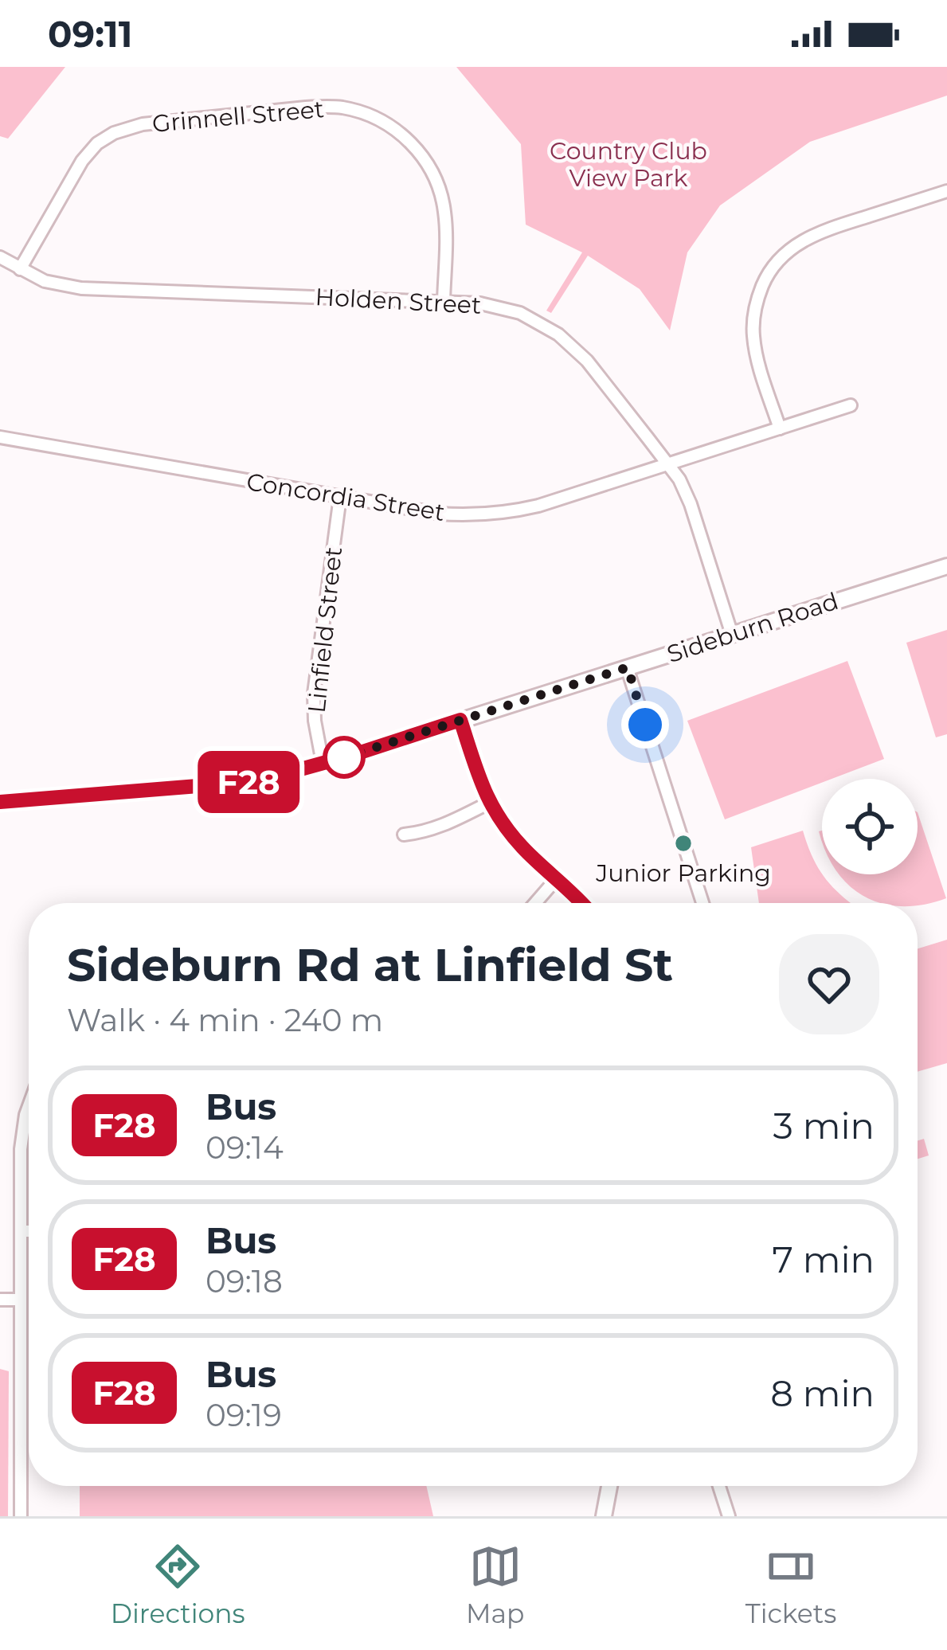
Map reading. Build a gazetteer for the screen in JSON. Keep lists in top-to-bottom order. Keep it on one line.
{"streets":{"street":["Grinnell Street","Holden Street","Concordia Street","Sideburn Road","Linfield Street"]},"crossings":[["Grinnell Street","Holden Street"],["Holden Street","Concordia Street"],["Holden Street","Sideburn Road"],["Concordia Street","Linfield Street"],["Sideburn Road","Linfield Street"]],"parks":["Country Club View Park"],"places":["Junior Parking"],"lines":["bus line F28"],"page":{"status":"09:11","on_map":"F28","heading":["Sideburn Rd at Linfield St","Walk · 4 min · 240 m"],"list":[{"mark":"F28","name":"Bus","note":"09:14","value":"3 min"},{"mark":"F28","name":"Bus","note":"09:18","value":"7 min"},{"mark":"F28","name":"Bus","note":"09:19","value":"8 min"}],"tabs":["Directions","Map","Tickets"]}}
